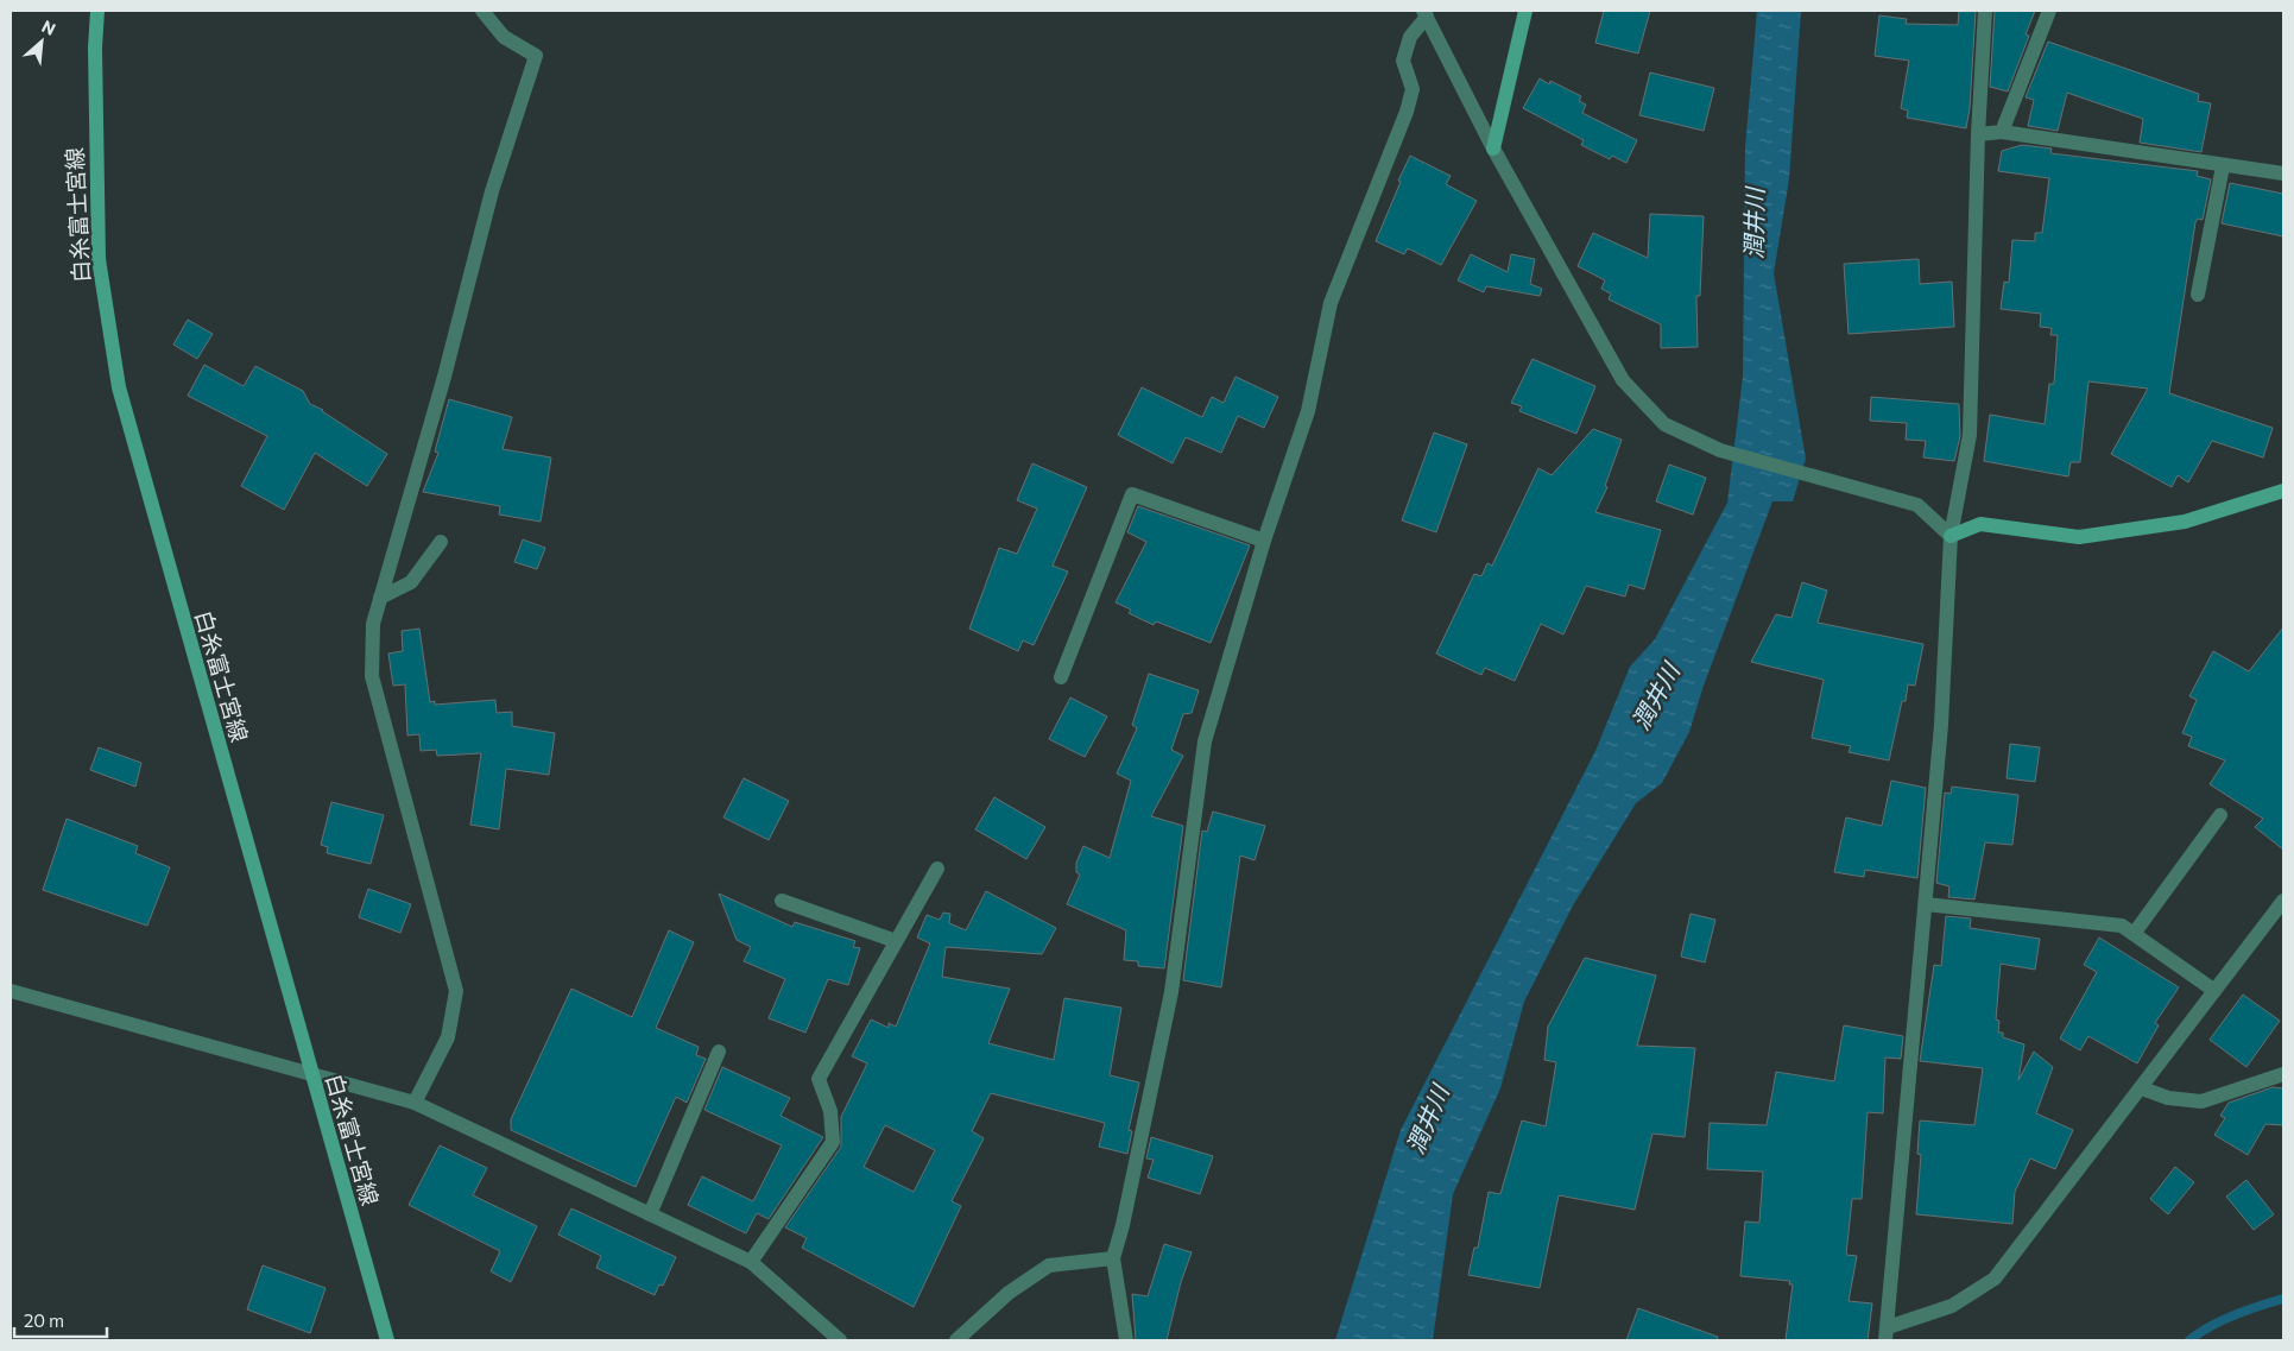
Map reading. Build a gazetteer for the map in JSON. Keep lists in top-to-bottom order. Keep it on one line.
{"streets":{"main road":["白糸富士宮線"]},"water":["潤井川"],"scale_bar":"20 m","north":"top right"}
